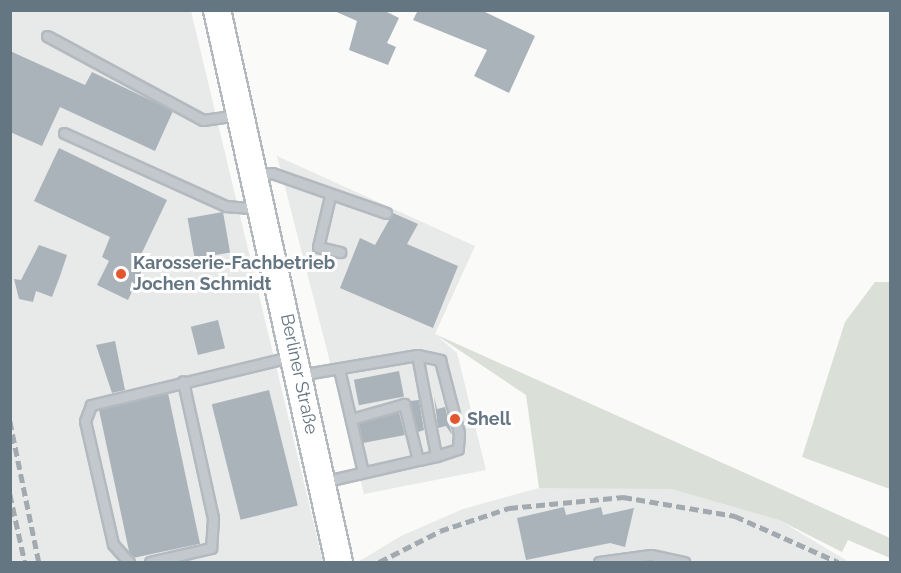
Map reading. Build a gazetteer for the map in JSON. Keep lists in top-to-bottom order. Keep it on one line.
{"streets":{"street":["Berliner Straße"]},"places":["Karosserie-Fachbetrieb Jochen Schmidt","Shell"]}
